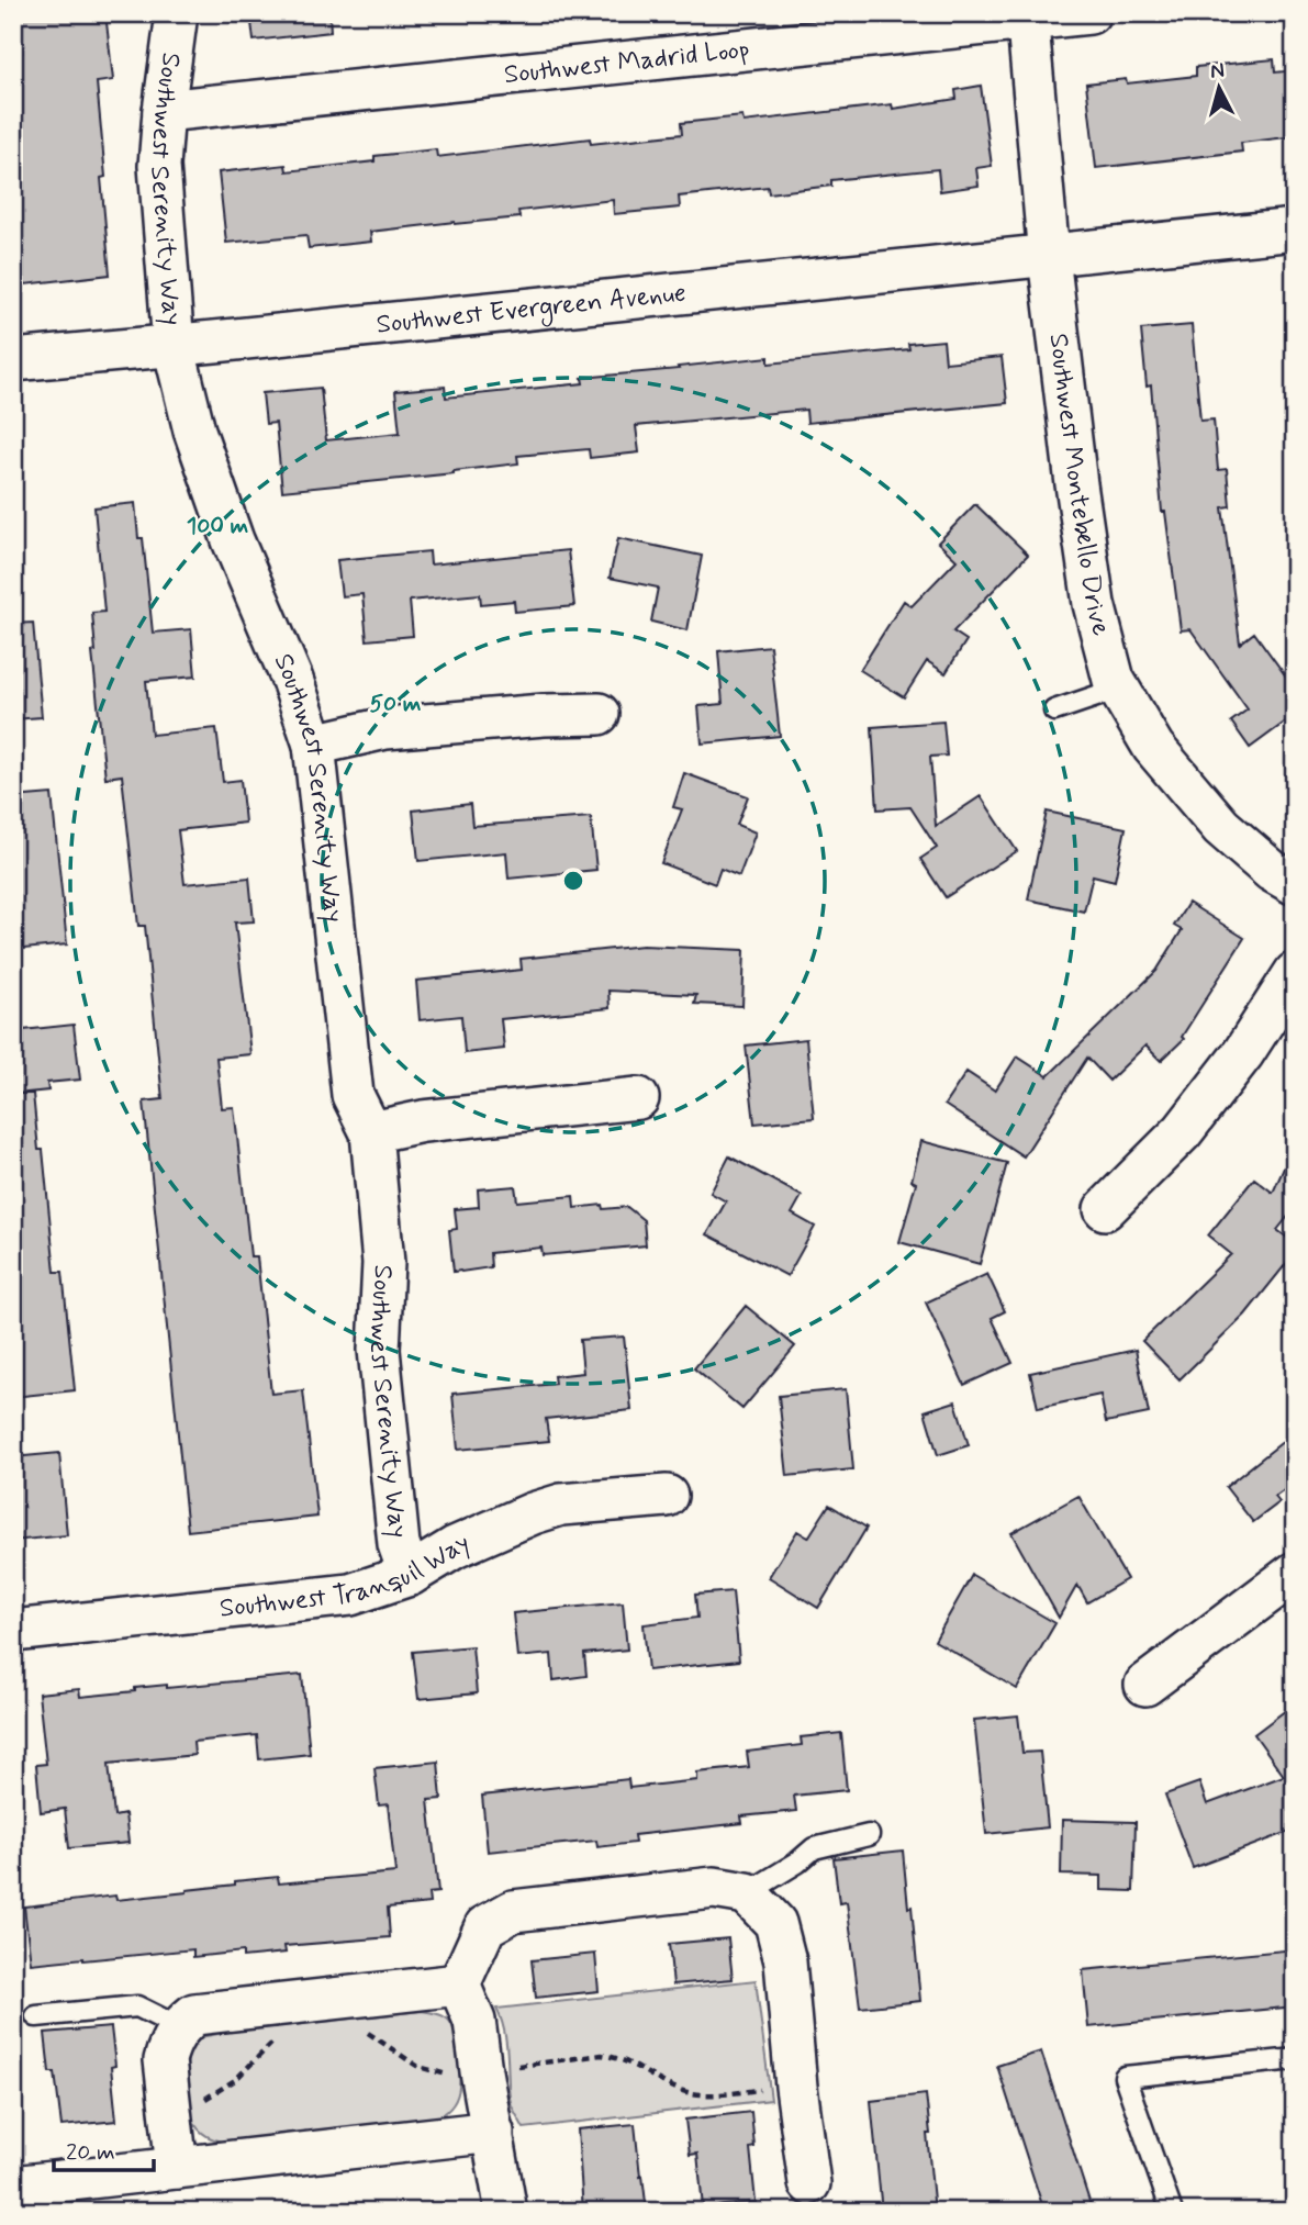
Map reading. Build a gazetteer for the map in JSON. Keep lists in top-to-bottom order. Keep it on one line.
{"streets":{"street":["Southwest Madrid Loop","Southwest Serenity Way","Southwest Evergreen Avenue","Southwest Montebello Drive","Southwest Tranquil Way"]},"crossings":[["Southwest Madrid Loop","Southwest Serenity Way"],["Southwest Madrid Loop","Southwest Montebello Drive"],["Southwest Serenity Way","Southwest Evergreen Avenue"],["Southwest Serenity Way","Southwest Tranquil Way"],["Southwest Evergreen Avenue","Southwest Montebello Drive"]],"scale_bar":"20 m","north":"top","rings":["100 m","50 m"]}
